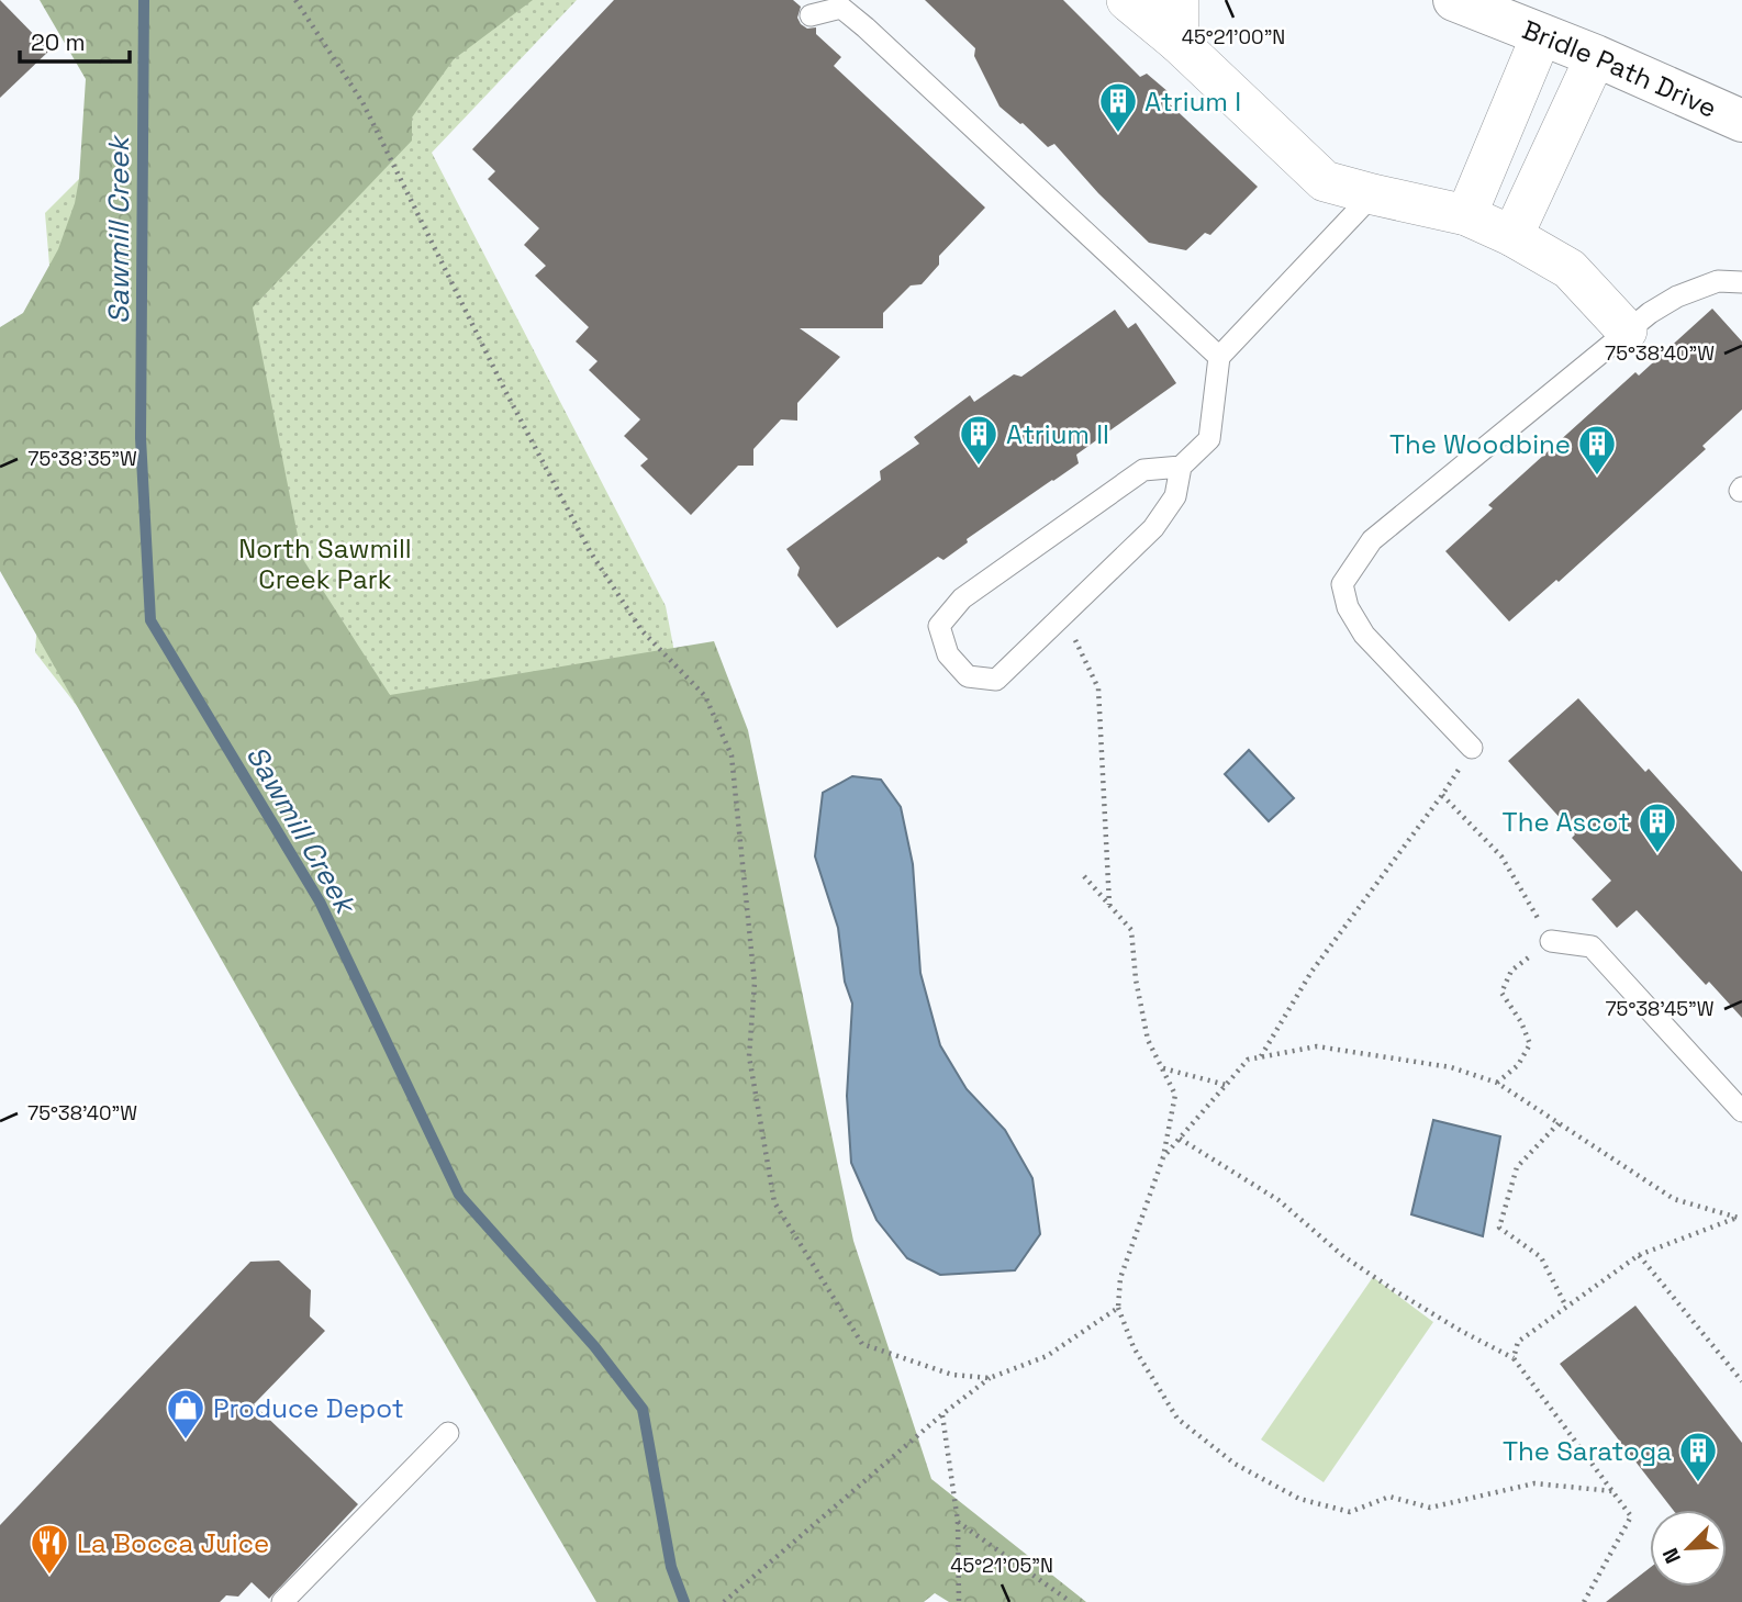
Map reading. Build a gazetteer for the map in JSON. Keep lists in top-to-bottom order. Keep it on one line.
{"streets":{"street":["Bridle Path Drive"]},"water":["Sawmill Creek"],"parks":["North Sawmill Creek Park"],"places":{"building":["Atrium I","Atrium II","The Woodbine","The Ascot","The Saratoga"],"shop":["Produce Depot"],"restaurant":["La Bocca Juice"]},"scale_bar":"20 m","north":"bottom left","coordinates":["45°21'00\"N","75°38'40\"W","75°38'35\"W","75°38'45\"W","45°21'05\"N"]}
